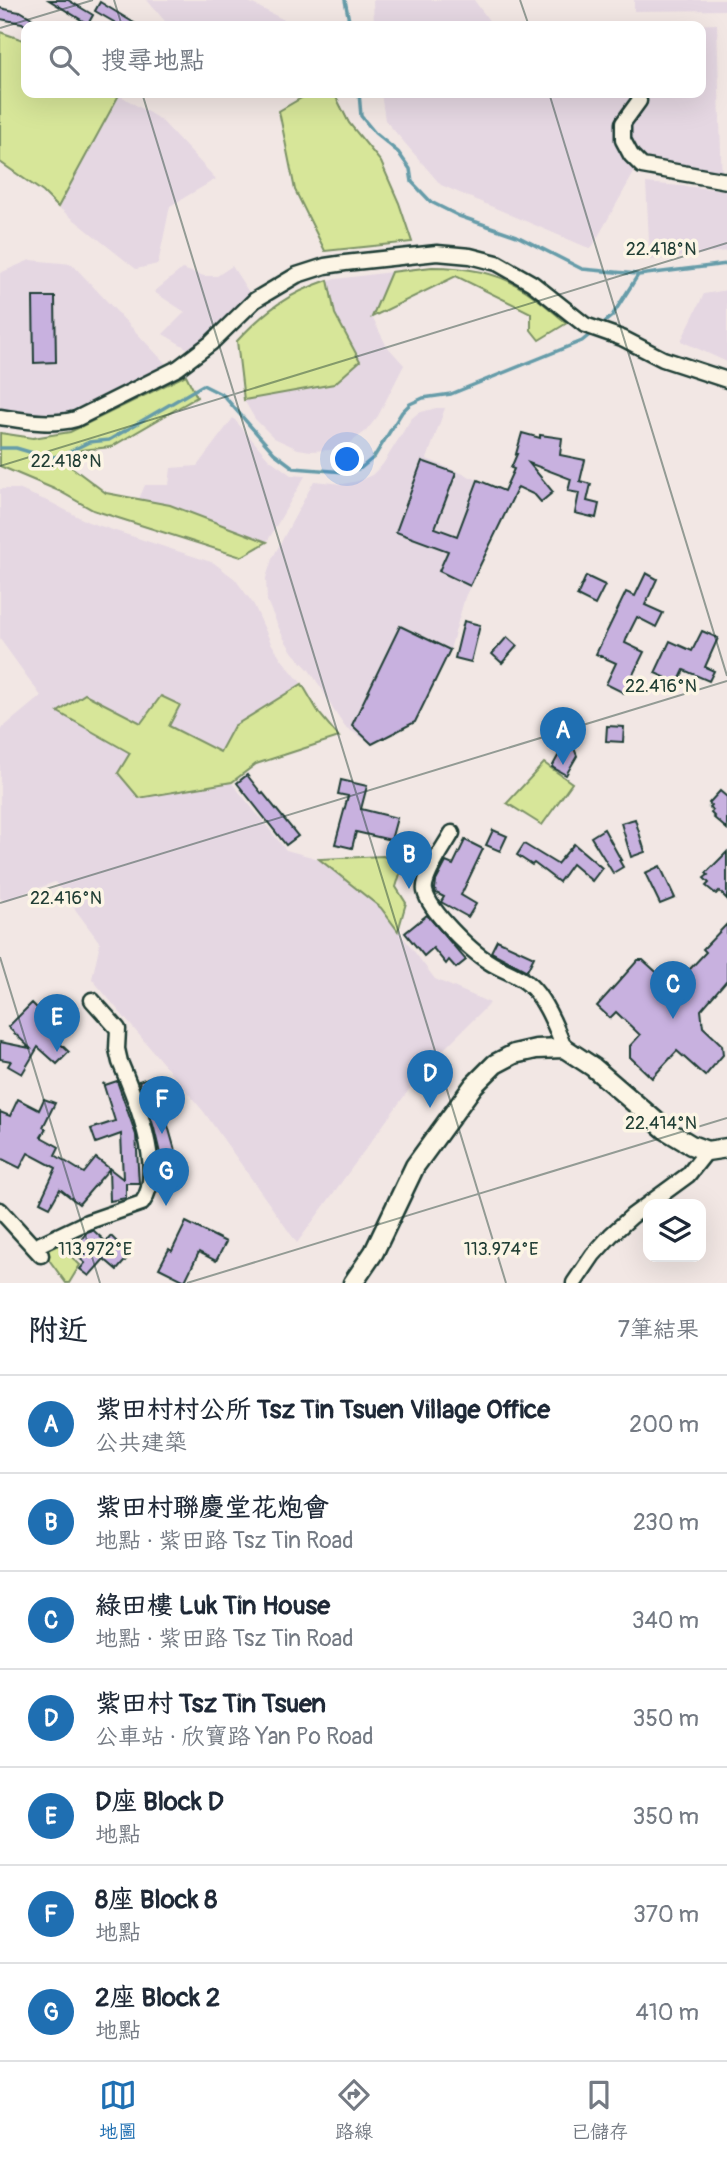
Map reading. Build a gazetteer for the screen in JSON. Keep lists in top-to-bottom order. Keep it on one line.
{"page":{"search":"搜尋地點","pins":["A","B","C","E","D","F","G"],"heading":["附近","7筆結果"],"list":[{"mark":"A","name":"紫田村村公所 Tsz Tin Tsuen Village Office","note":"公共建築","value":"200 m"},{"mark":"B","name":"紫田村聯慶堂花炮會","note":"地點 · 紫田路 Tsz Tin Road","value":"230 m"},{"mark":"C","name":"綠田樓 Luk Tin House","note":"地點 · 紫田路 Tsz Tin Road","value":"340 m"},{"mark":"D","name":"紫田村 Tsz Tin Tsuen","note":"公車站 · 欣寶路 Yan Po Road","value":"350 m"},{"mark":"E","name":"D座 Block D","note":"地點","value":"350 m"},{"mark":"F","name":"8座 Block 8","note":"地點","value":"370 m"},{"mark":"G","name":"2座 Block 2","note":"地點","value":"410 m"}],"nav":["地圖","路線","已儲存"]},"coordinates":["22.418°N","22.416°N","22.414°N","113.972°E","113.974°E"]}
